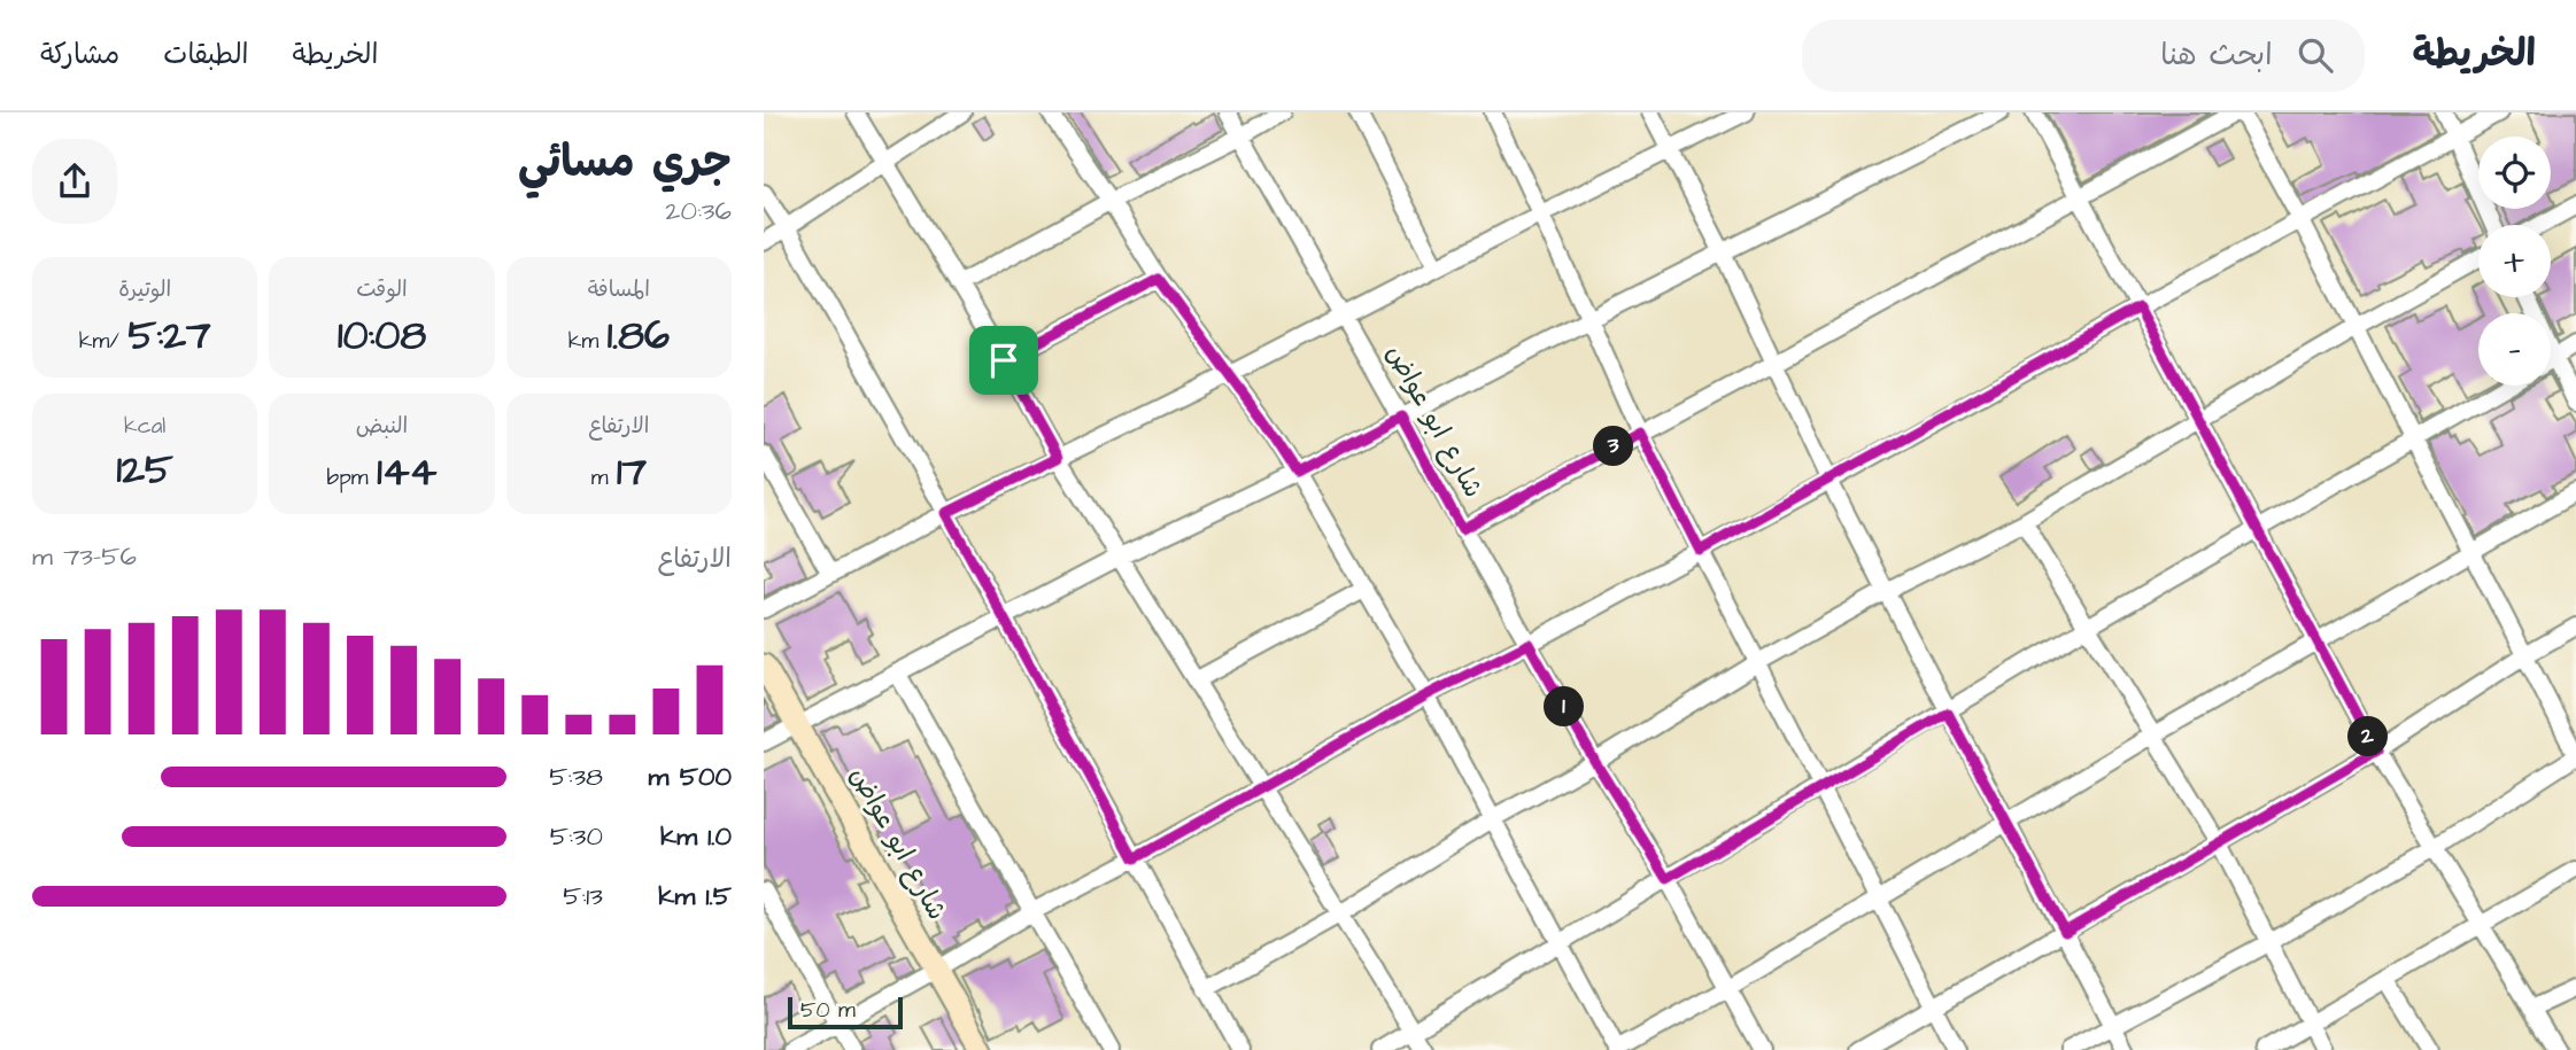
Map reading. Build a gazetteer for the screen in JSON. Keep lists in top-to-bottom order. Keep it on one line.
{"streets":{"street":["شارع ابو عواض"]},"scale_bar":"50 m","page":{"header":"الخريطة","search":"ابحث هنا","nav":["الخريطة","الطبقات","مشاركة"],"heading":["جري مسائي","20:36"],"map_buttons":["+","−"],"stats":[["المسافة","1.86 km"],["الوقت","10:08"],["الوتيرة","5:27 /km"],["الارتفاع","17 m"],["النبض","144 bpm"],["kcal","125"]],"pins":["3","1","2"],"chart":["الارتفاع","56–73 m"],"list":[{"name":"500 m","note":"5:38"},{"name":"1.0 km","note":"5:30"},{"name":"1.5 km","note":"5:13"}],"scale":"50 m"}}
